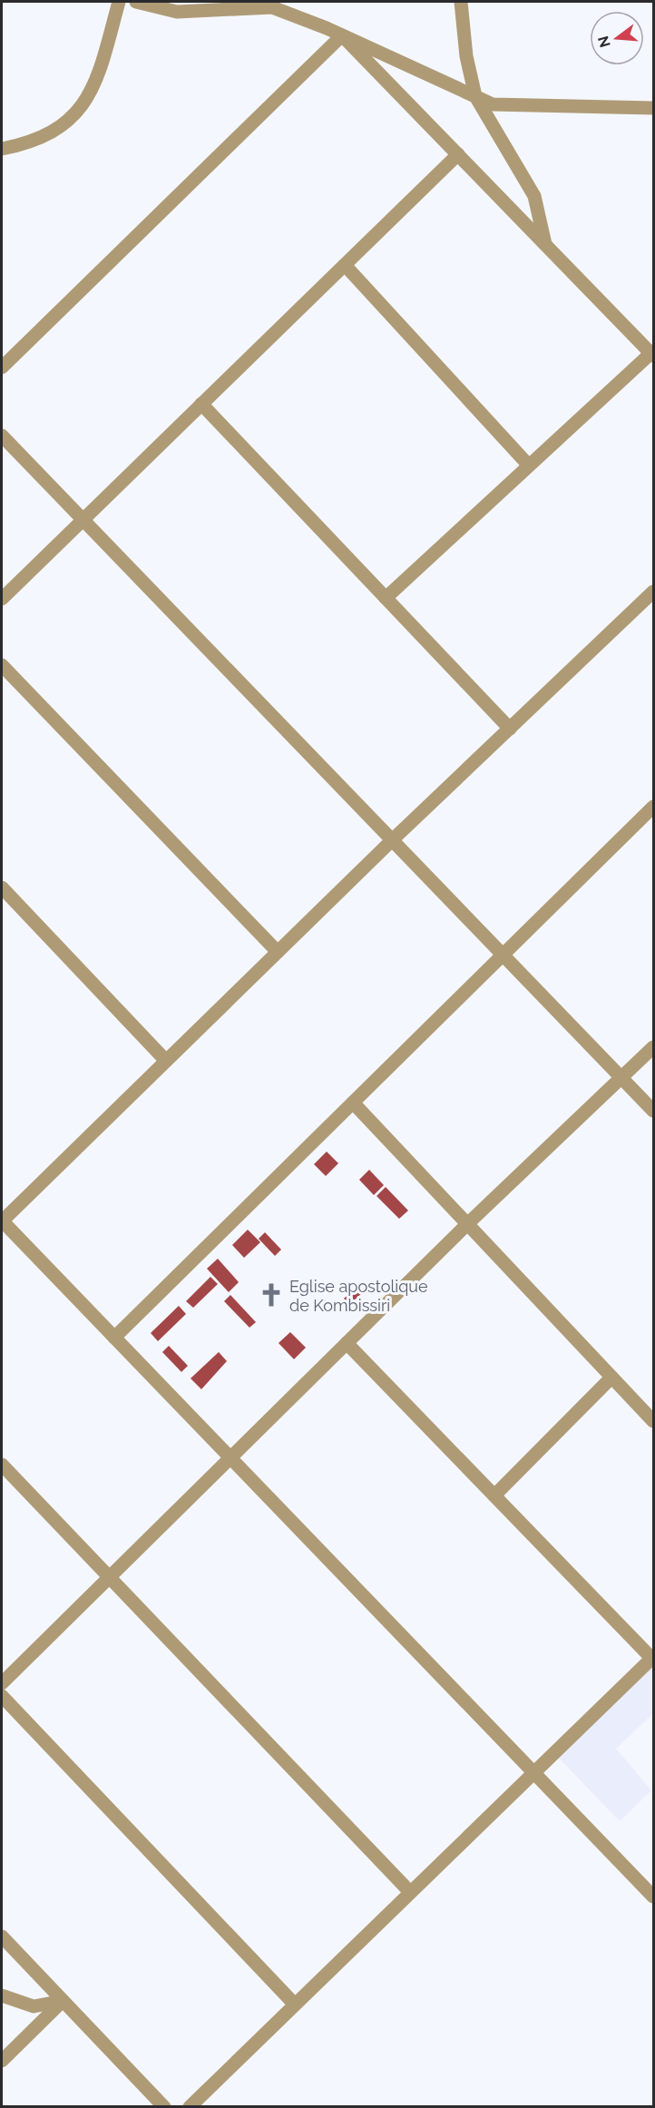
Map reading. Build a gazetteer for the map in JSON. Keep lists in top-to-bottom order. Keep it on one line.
{"places":{"church":["Eglise apostolique de Kombissiri"]},"north":"left"}
